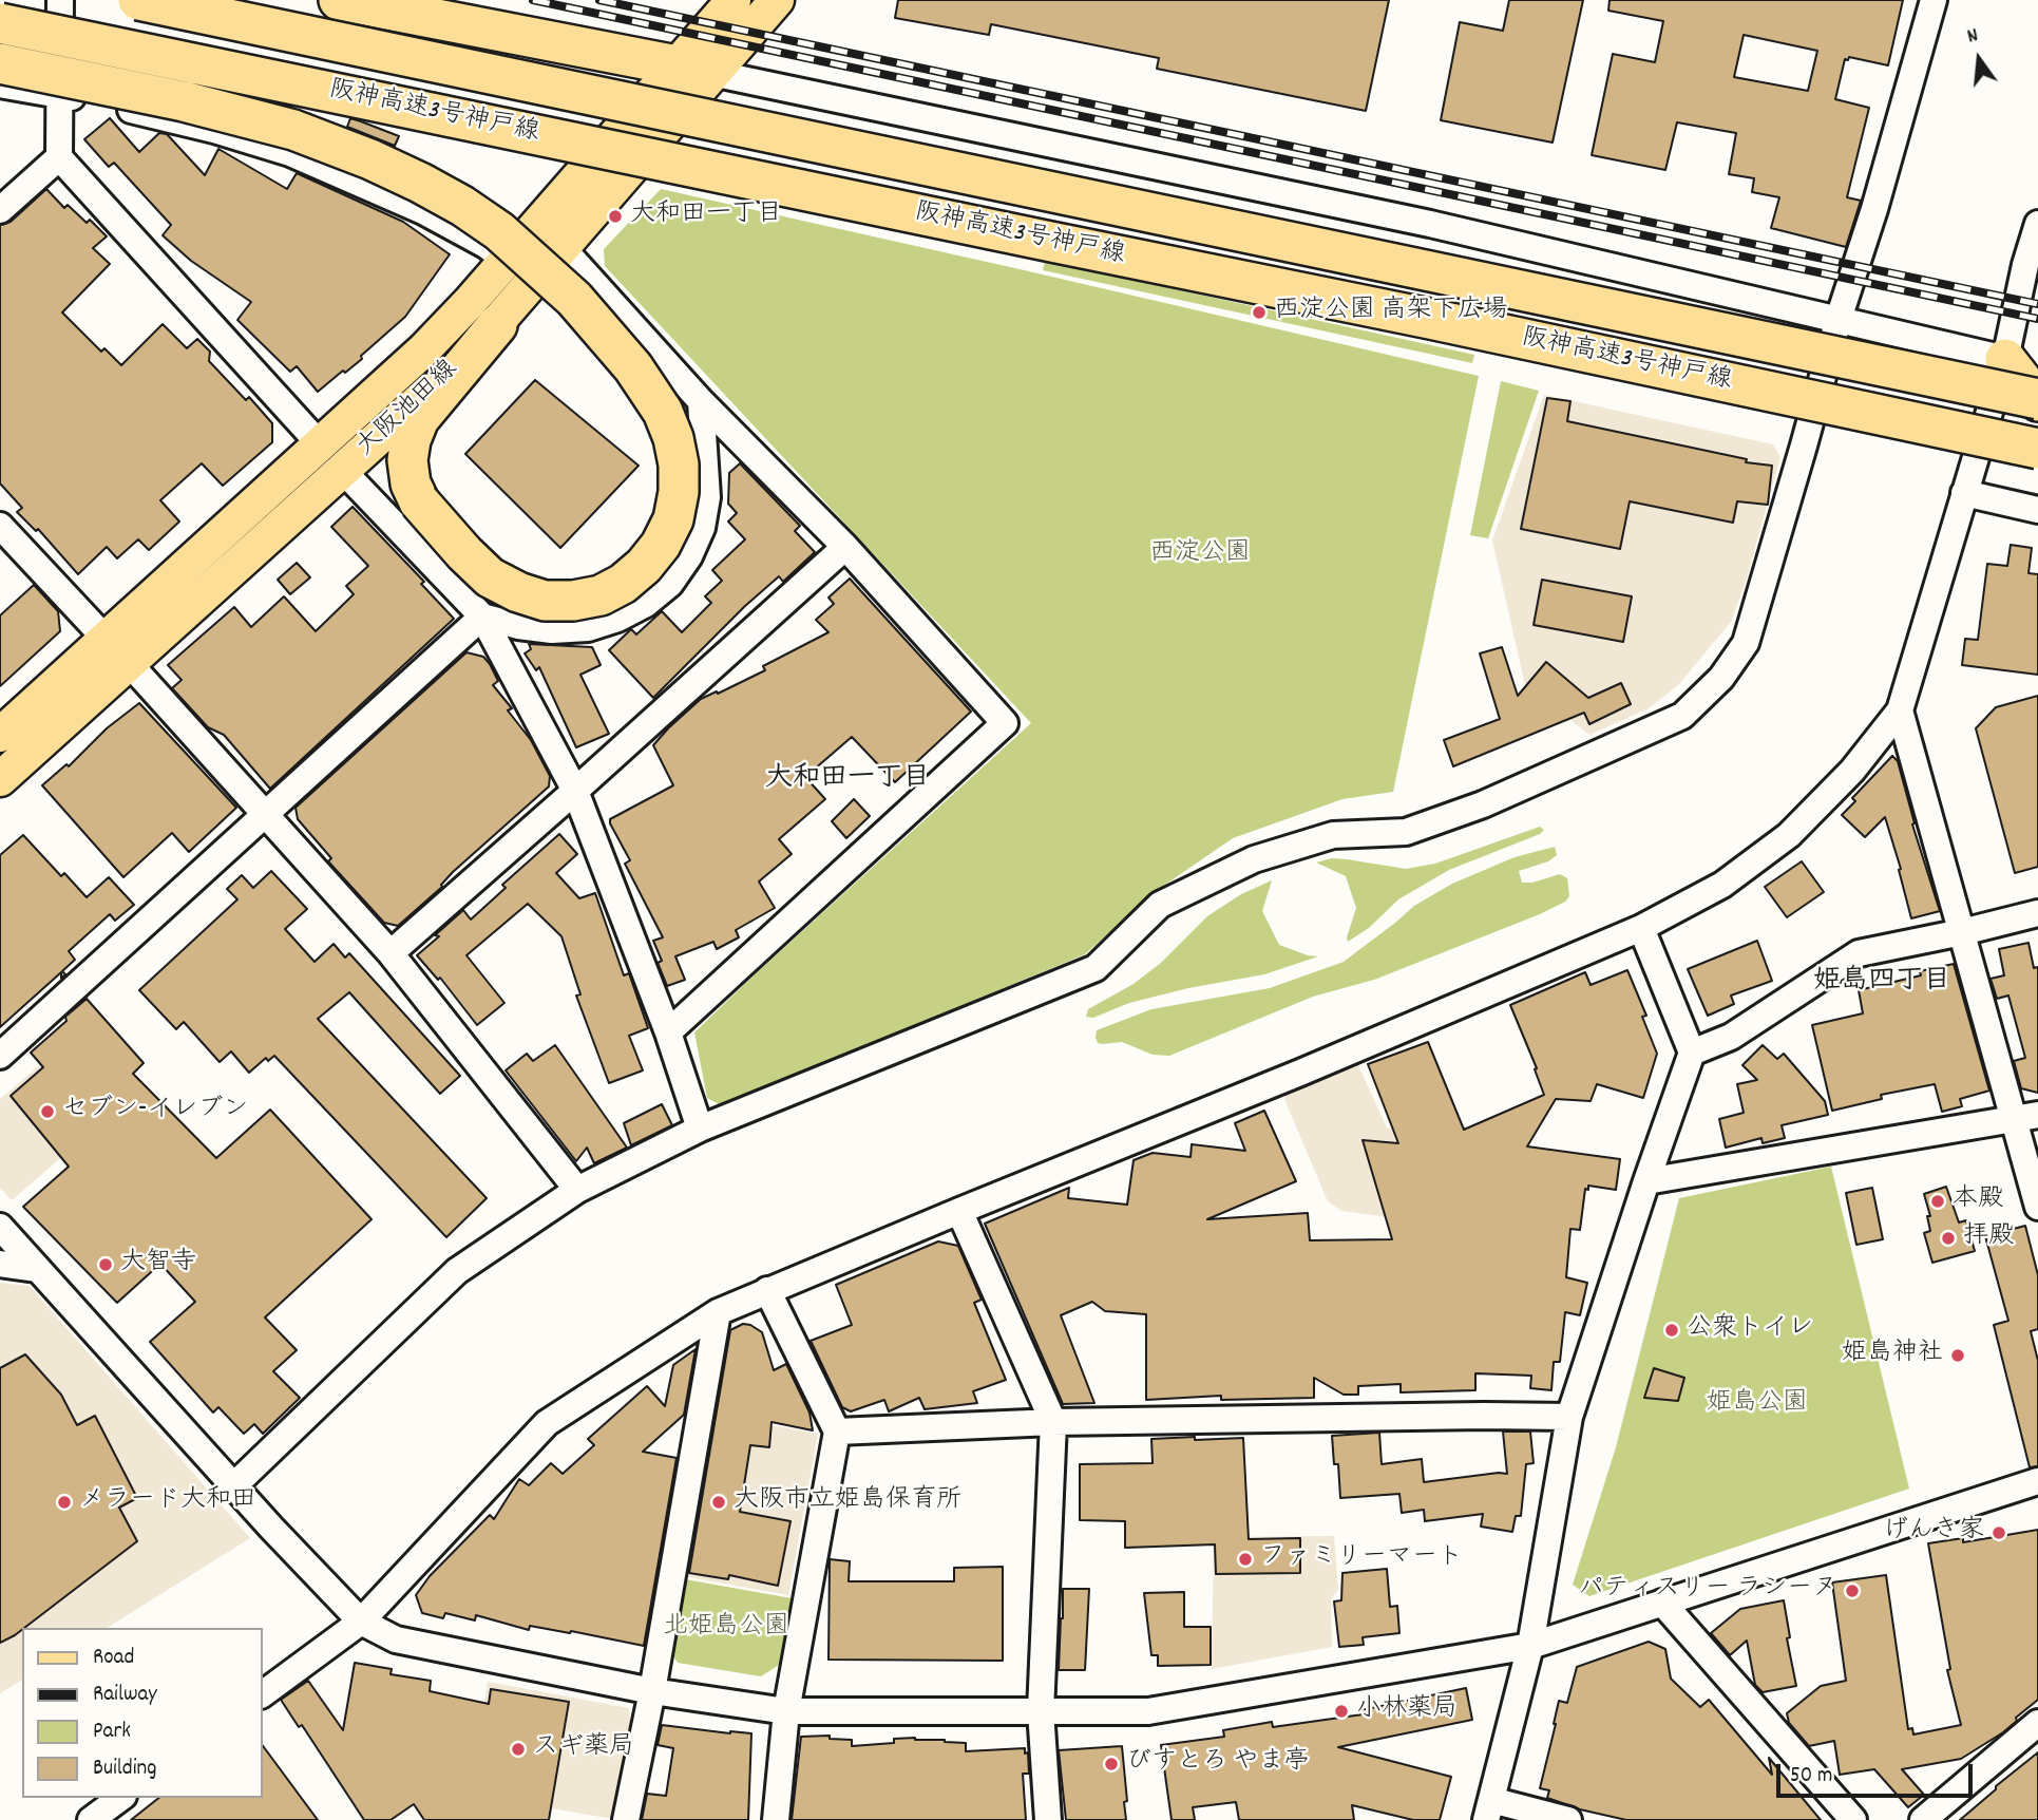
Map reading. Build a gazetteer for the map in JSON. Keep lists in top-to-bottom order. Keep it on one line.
{"streets":{"highway":["阪神高速3号神戸線"],"main road":["大阪池田線"]},"districts":["大和田一丁目","姫島四丁目"],"parks":["西淀公園","姫島公園","北姫島公園"],"places":["大和田一丁目","西淀公園 高架下広場","セブン-イレブン","本殿","拝殿","大智寺","公衆トイレ","姫島神社","メラード大和田","大阪市立姫島保育所","げんき家","ファミリーマート","パティスリー ラシーヌ","小林薬局","スギ薬局","びすとろ やま亭"],"legend":["Road","Railway","Park","Building"],"scale_bar":"50 m","north":"top"}
